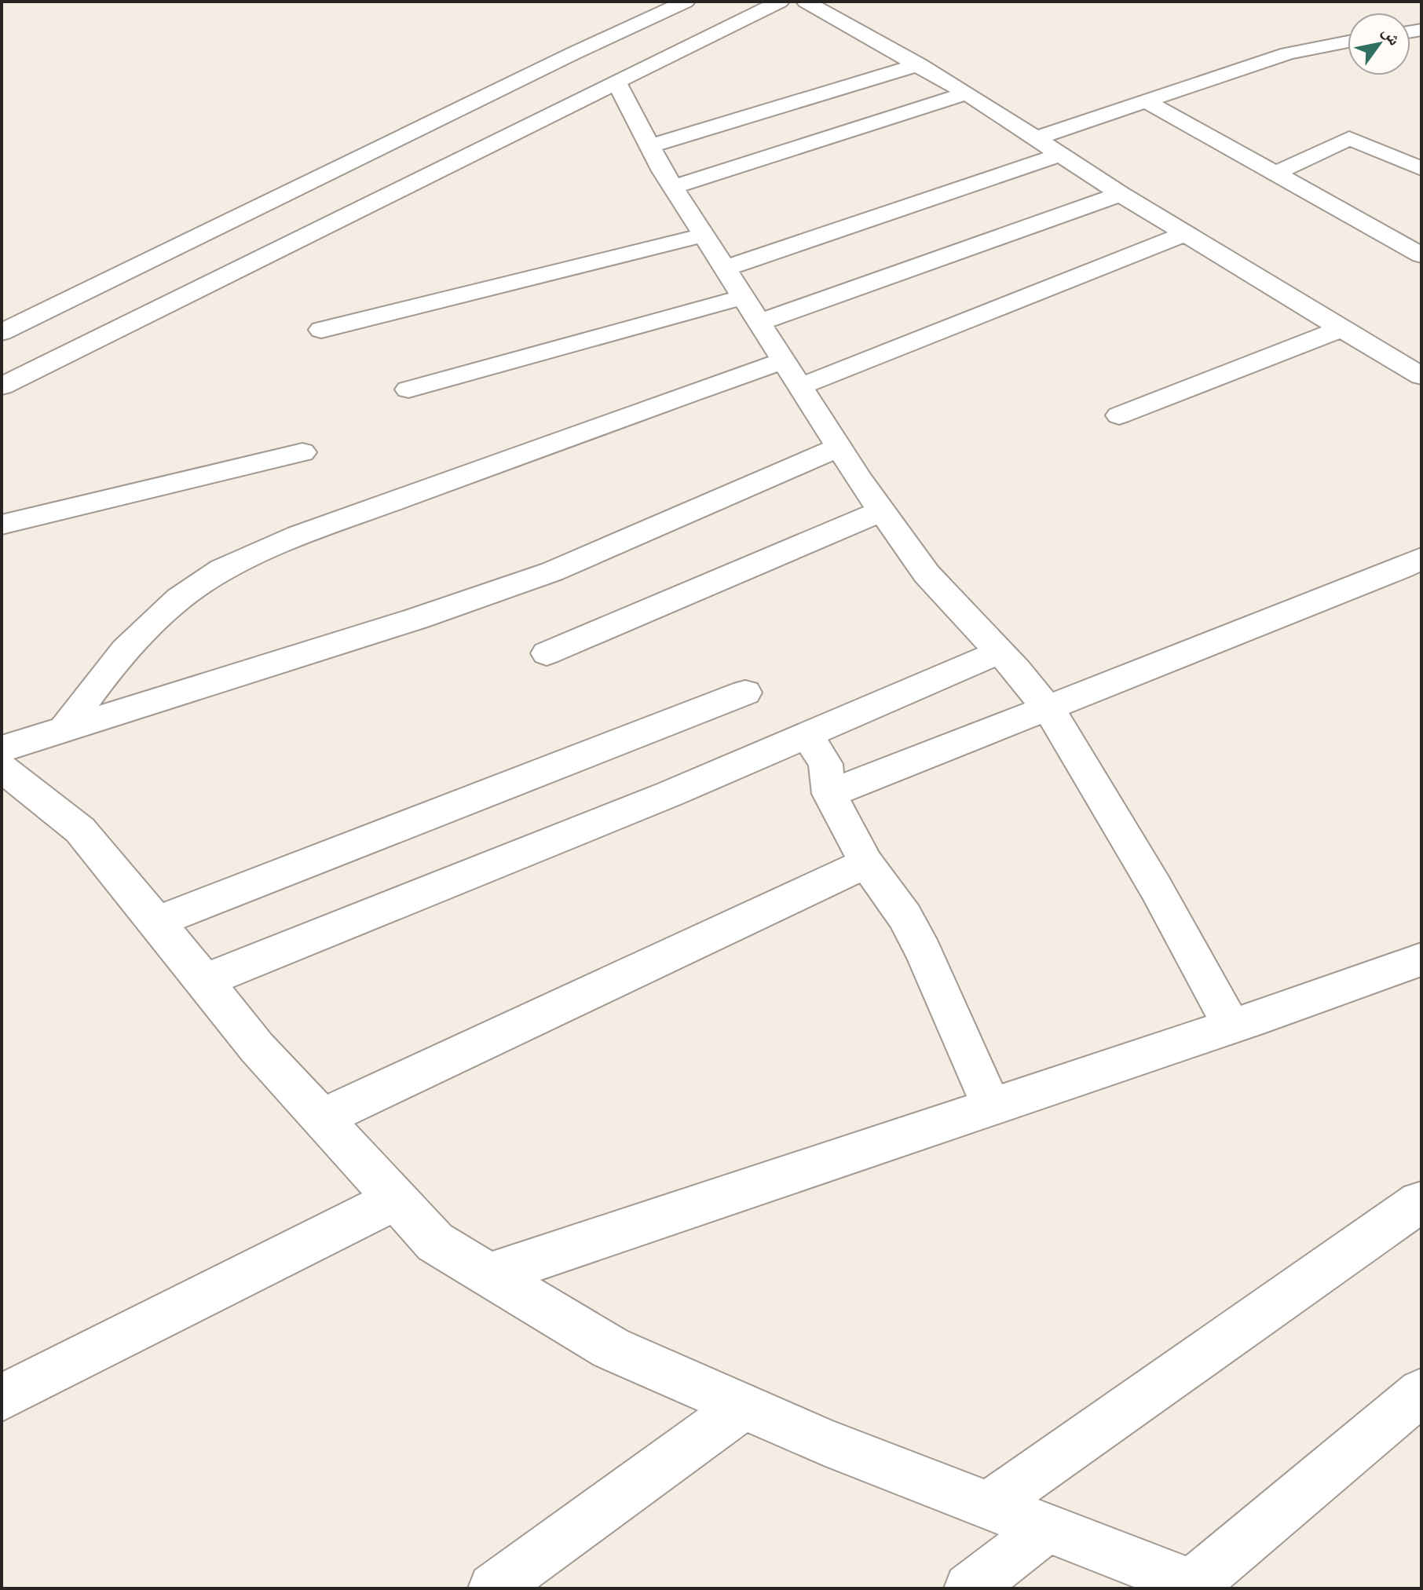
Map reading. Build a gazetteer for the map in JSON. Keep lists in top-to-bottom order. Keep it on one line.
{"north":"top right"}
